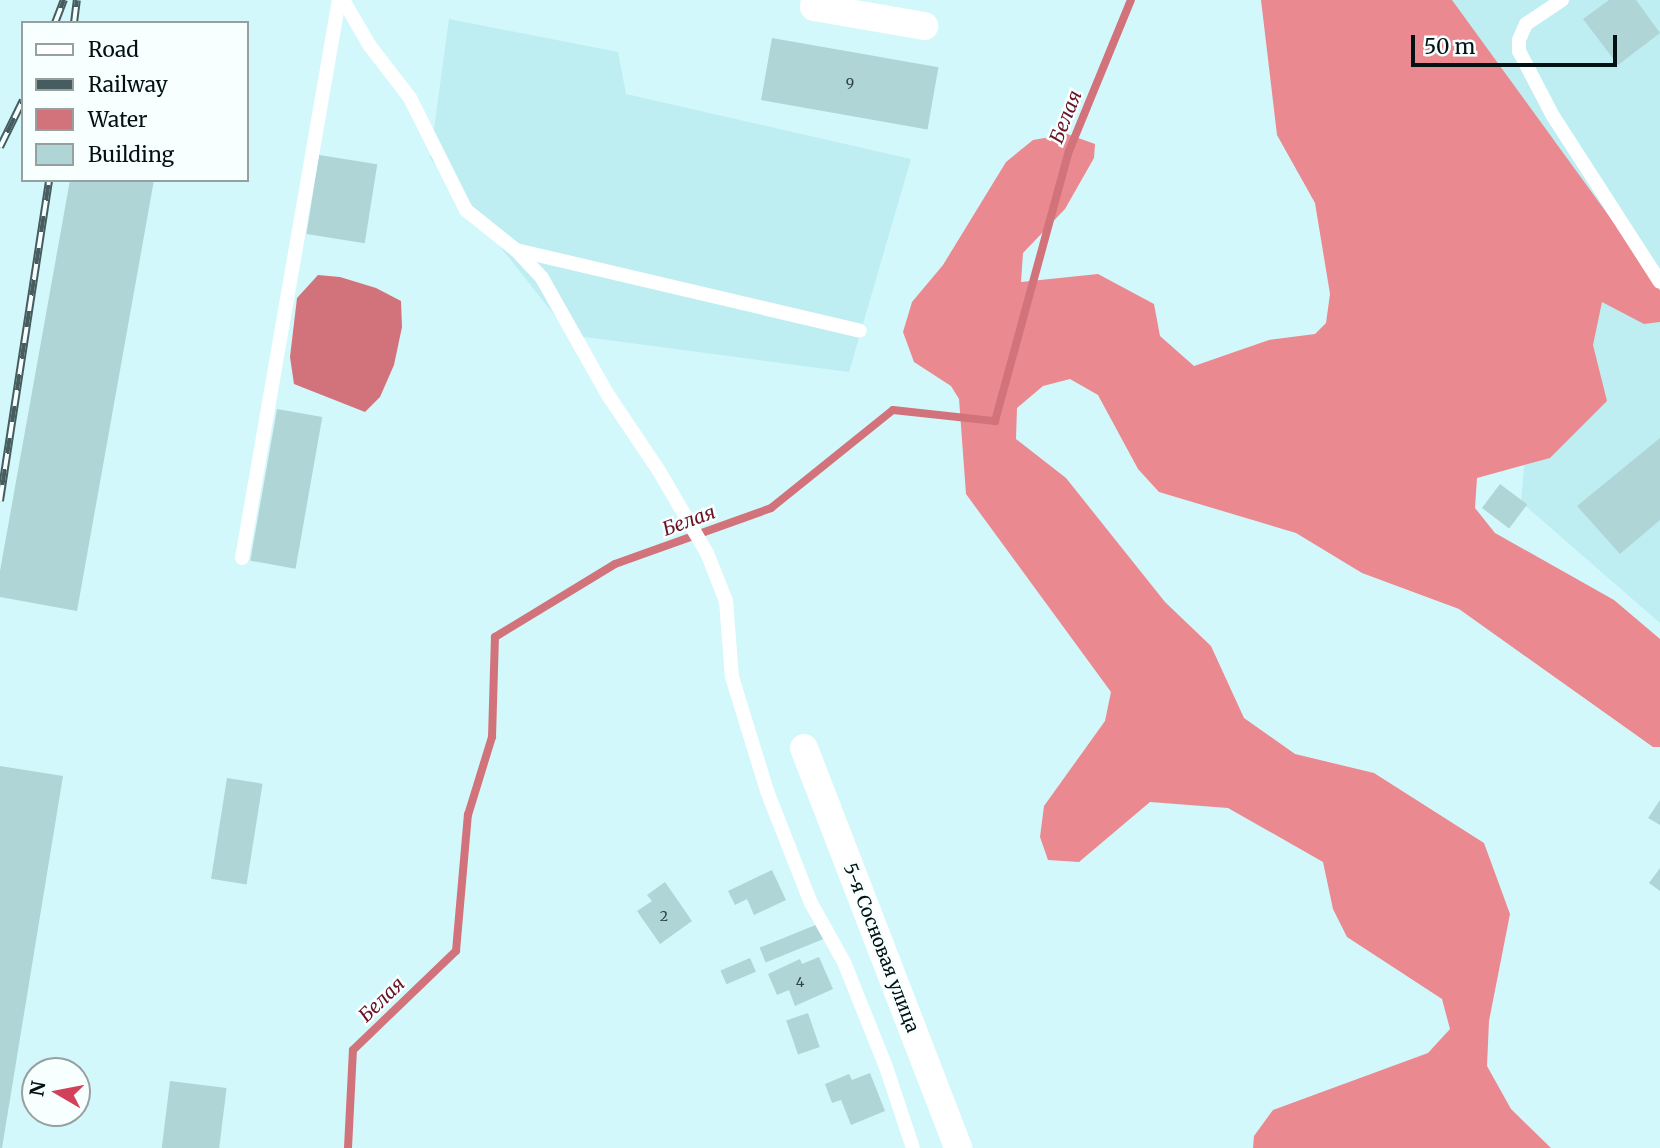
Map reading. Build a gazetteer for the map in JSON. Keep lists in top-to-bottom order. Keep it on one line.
{"streets":{"street":["5-я Сосновая улица"]},"water":["Белая"],"house_numbers":["9","2","4"],"legend":["Road","Railway","Water","Building"],"scale_bar":"50 m","north":"left"}
